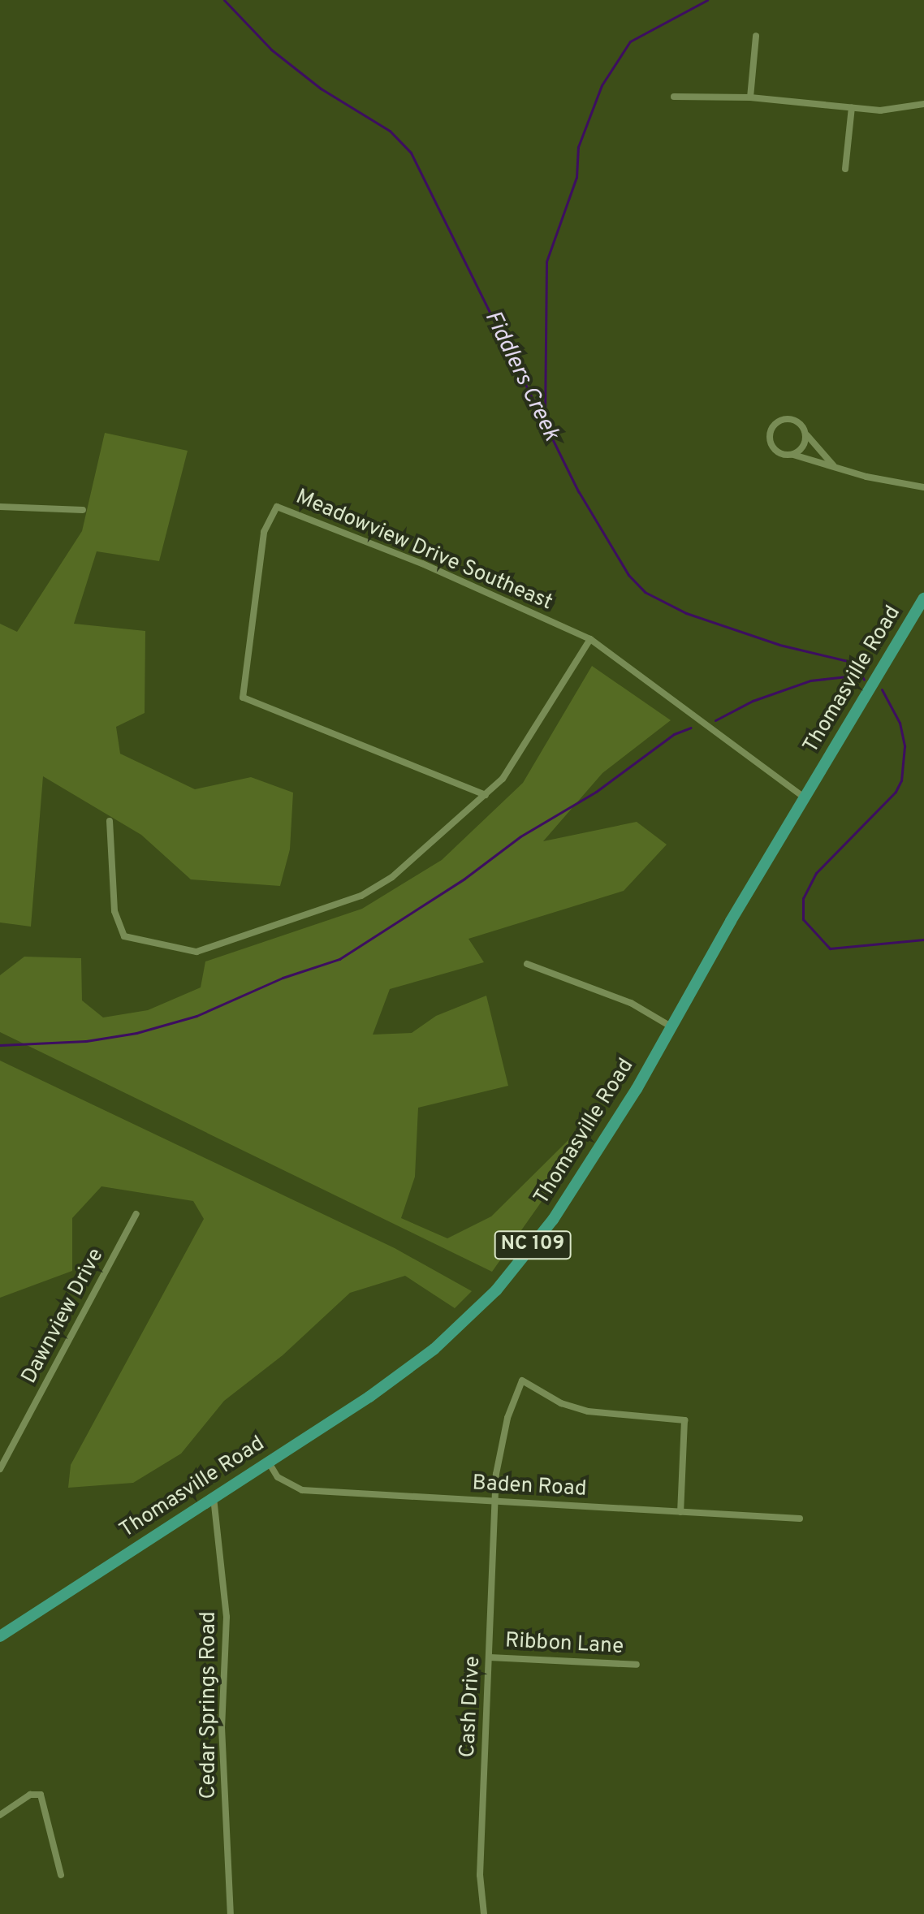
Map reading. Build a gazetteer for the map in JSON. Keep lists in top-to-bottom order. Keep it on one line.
{"streets":{"main road":["Thomasville Road","NC 109"],"street":["Meadowview Drive Southeast","Dawnview Drive","Baden Road","Ribbon Lane","Cedar Springs Road","Cash Drive"]},"crossings":[["Meadowview Drive Southeast","Thomasville Road"],["Thomasville Road","Baden Road"],["Thomasville Road","Cedar Springs Road"],["Baden Road","Cash Drive"],["Ribbon Lane","Cash Drive"]],"water":["Fiddlers Creek"]}
